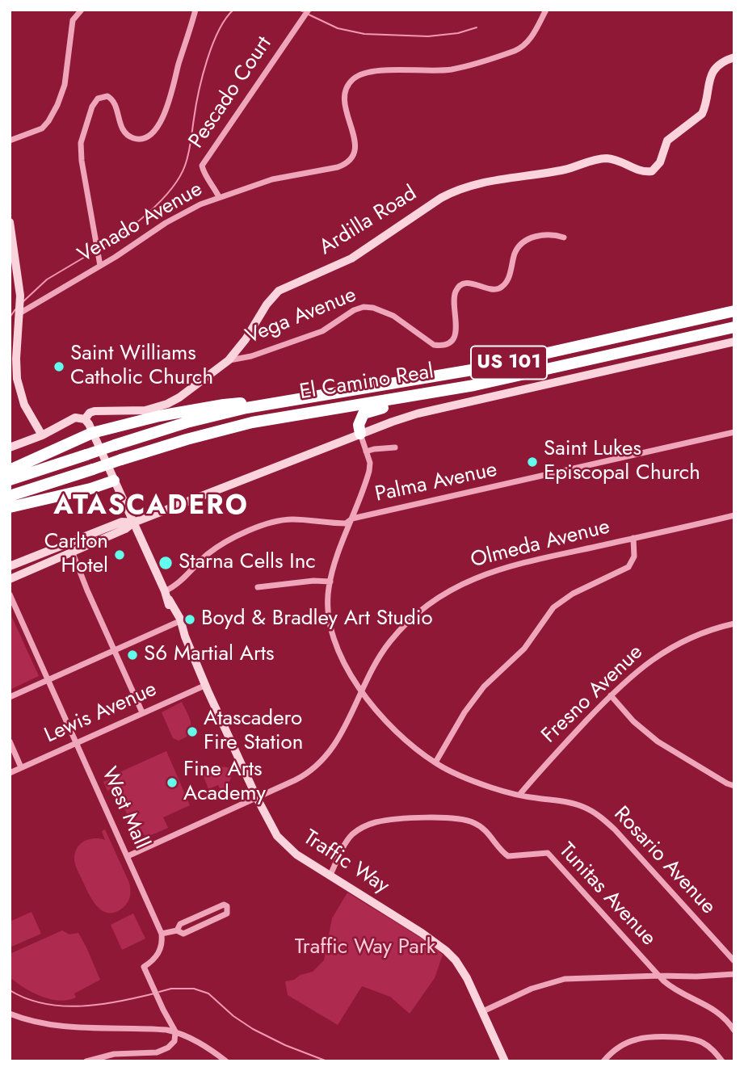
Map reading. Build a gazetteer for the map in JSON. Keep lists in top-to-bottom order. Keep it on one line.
{"streets":{"highway":["US 101","El Camino Real"],"street":["Pescado Court","Ardilla Road","Venado Avenue","Vega Avenue","Palma Avenue","Olmeda Avenue","Fresno Avenue","Lewis Avenue","West Mall","Rosario Avenue","Traffic Way","Tunitas Avenue"]},"crossings":[["Pescado Court","Venado Avenue"],["Ardilla Road","Vega Avenue"],["Ardilla Road","Traffic Way"],["El Camino Real","Rosario Avenue"],["El Camino Real","Traffic Way"],["Palma Avenue","Rosario Avenue"],["Palma Avenue","Traffic Way"],["Olmeda Avenue","West Mall"],["Olmeda Avenue","Rosario Avenue"],["Olmeda Avenue","Traffic Way"],["Fresno Avenue","Rosario Avenue"],["Lewis Avenue","West Mall"],["Lewis Avenue","Traffic Way"],["Traffic Way","Tunitas Avenue"]],"districts":["ATASCADERO"],"parks":["Traffic Way Park"],"places":["Saint Williams Catholic Church","Saint Lukes Episcopal Church","Carlton Hotel","Starna Cells Inc","Boyd & Bradley Art Studio","S6 Martial Arts","Atascadero Fire Station","Fine Arts Academy"]}
